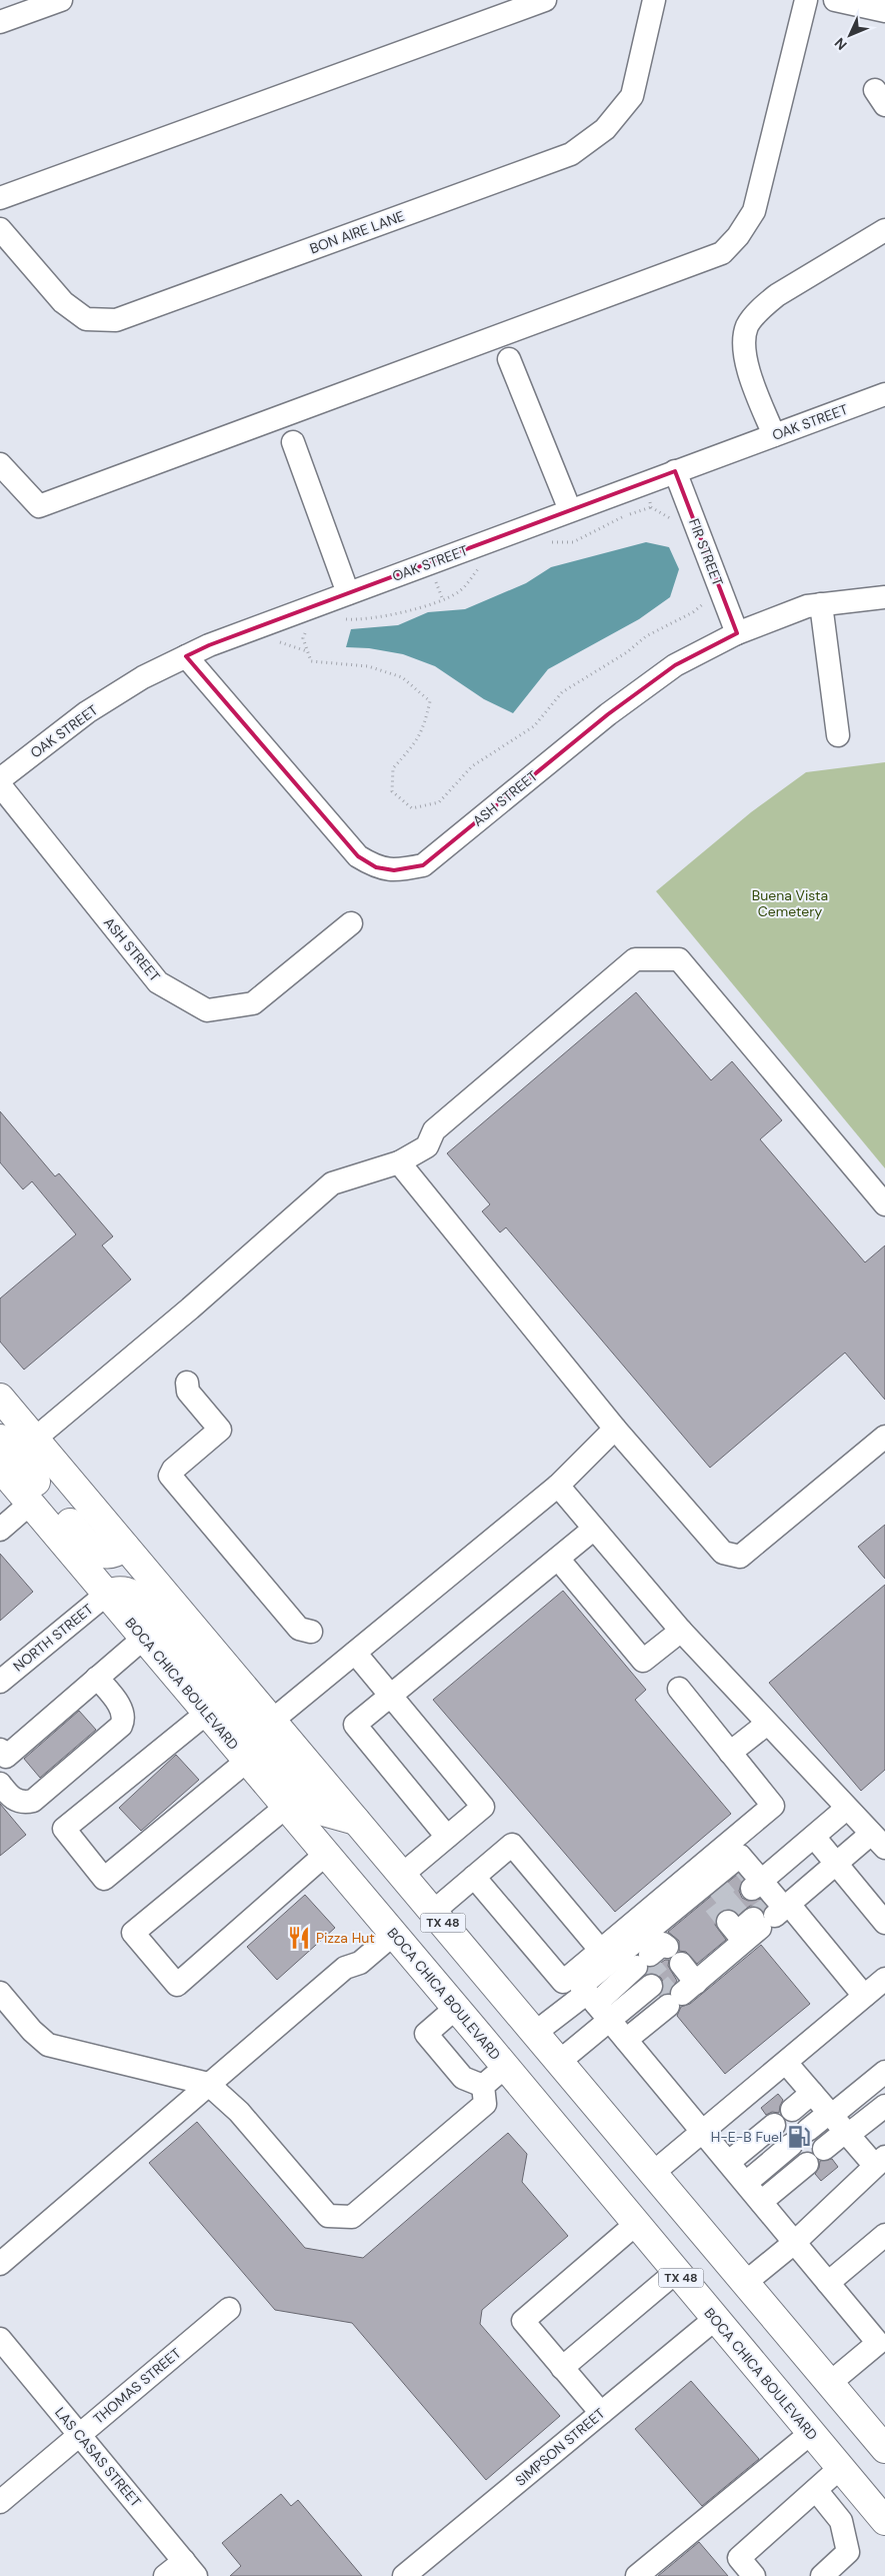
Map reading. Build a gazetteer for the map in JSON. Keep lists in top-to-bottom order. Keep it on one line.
{"streets":{"main road":["BOCA CHICA BOULEVARD","TX 48"],"street":["BON AIRE LANE","OAK STREET","FIR STREET","ASH STREET","NORTH STREET","THOMAS STREET","SIMPSON STREET","LAS CASAS STREET"]},"crossings":[["OAK STREET","FIR STREET"],["OAK STREET","ASH STREET"],["FIR STREET","ASH STREET"],["NORTH STREET","BOCA CHICA BOULEVARD"],["BOCA CHICA BOULEVARD","SIMPSON STREET"],["THOMAS STREET","LAS CASAS STREET"]],"parks":["Buena Vista Cemetery"],"places":{"restaurant":["Pizza Hut"],"fuel station":["H-E-B Fuel"]},"north":"bottom left"}
